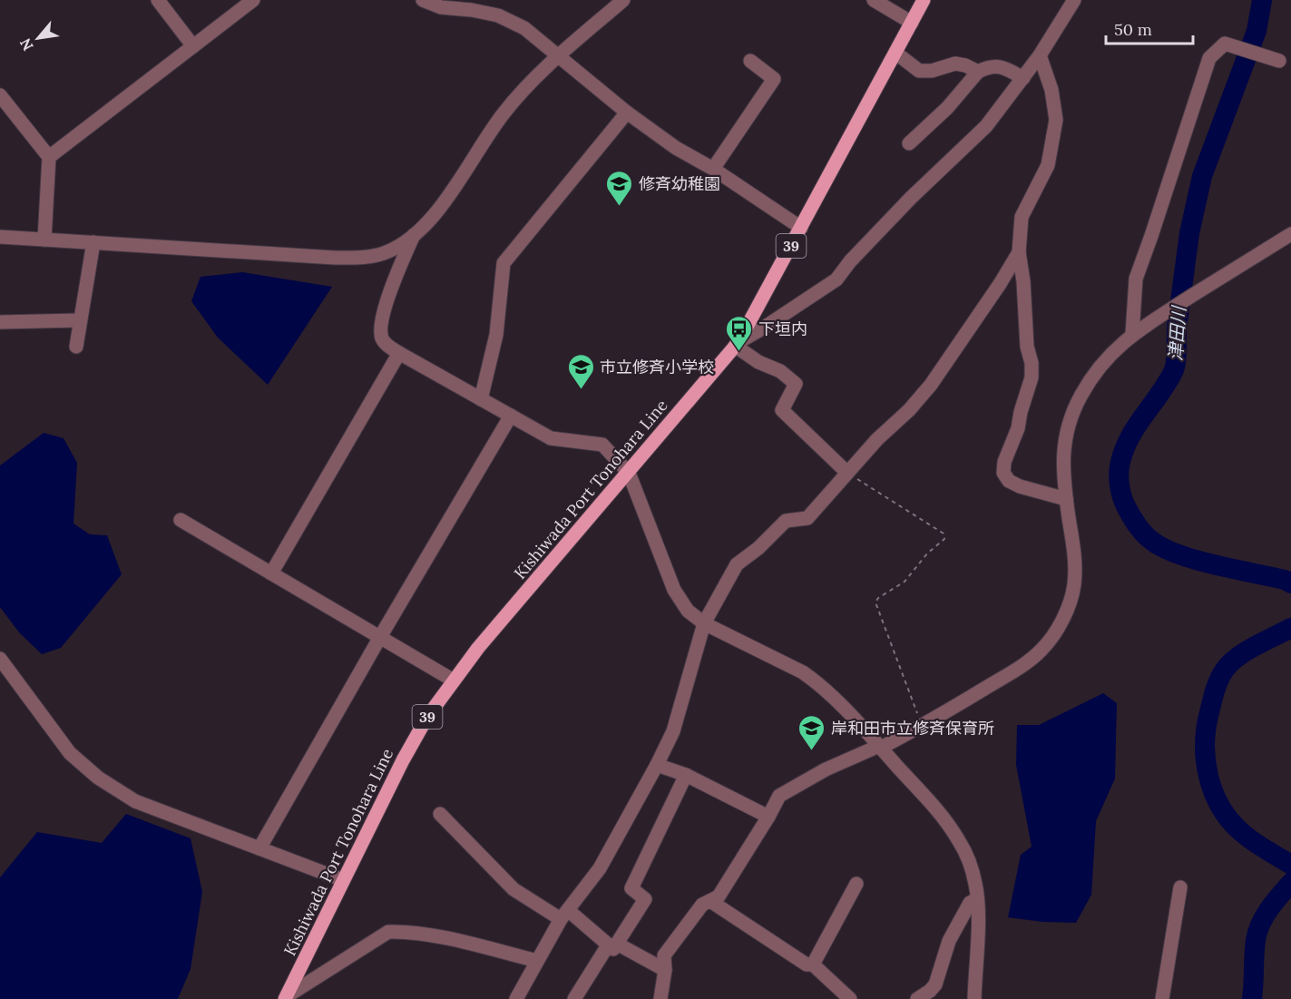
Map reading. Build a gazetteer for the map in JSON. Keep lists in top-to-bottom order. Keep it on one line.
{"streets":{"main road":["39","Kishiwada Port Tonohara Line"]},"water":["津田川"],"places":{"school or university":["修斉幼稚園","市立修斉小学校","岸和田市立修斉保育所"],"bus stop":["下垣内"]},"scale_bar":"50 m","north":"bottom left"}
